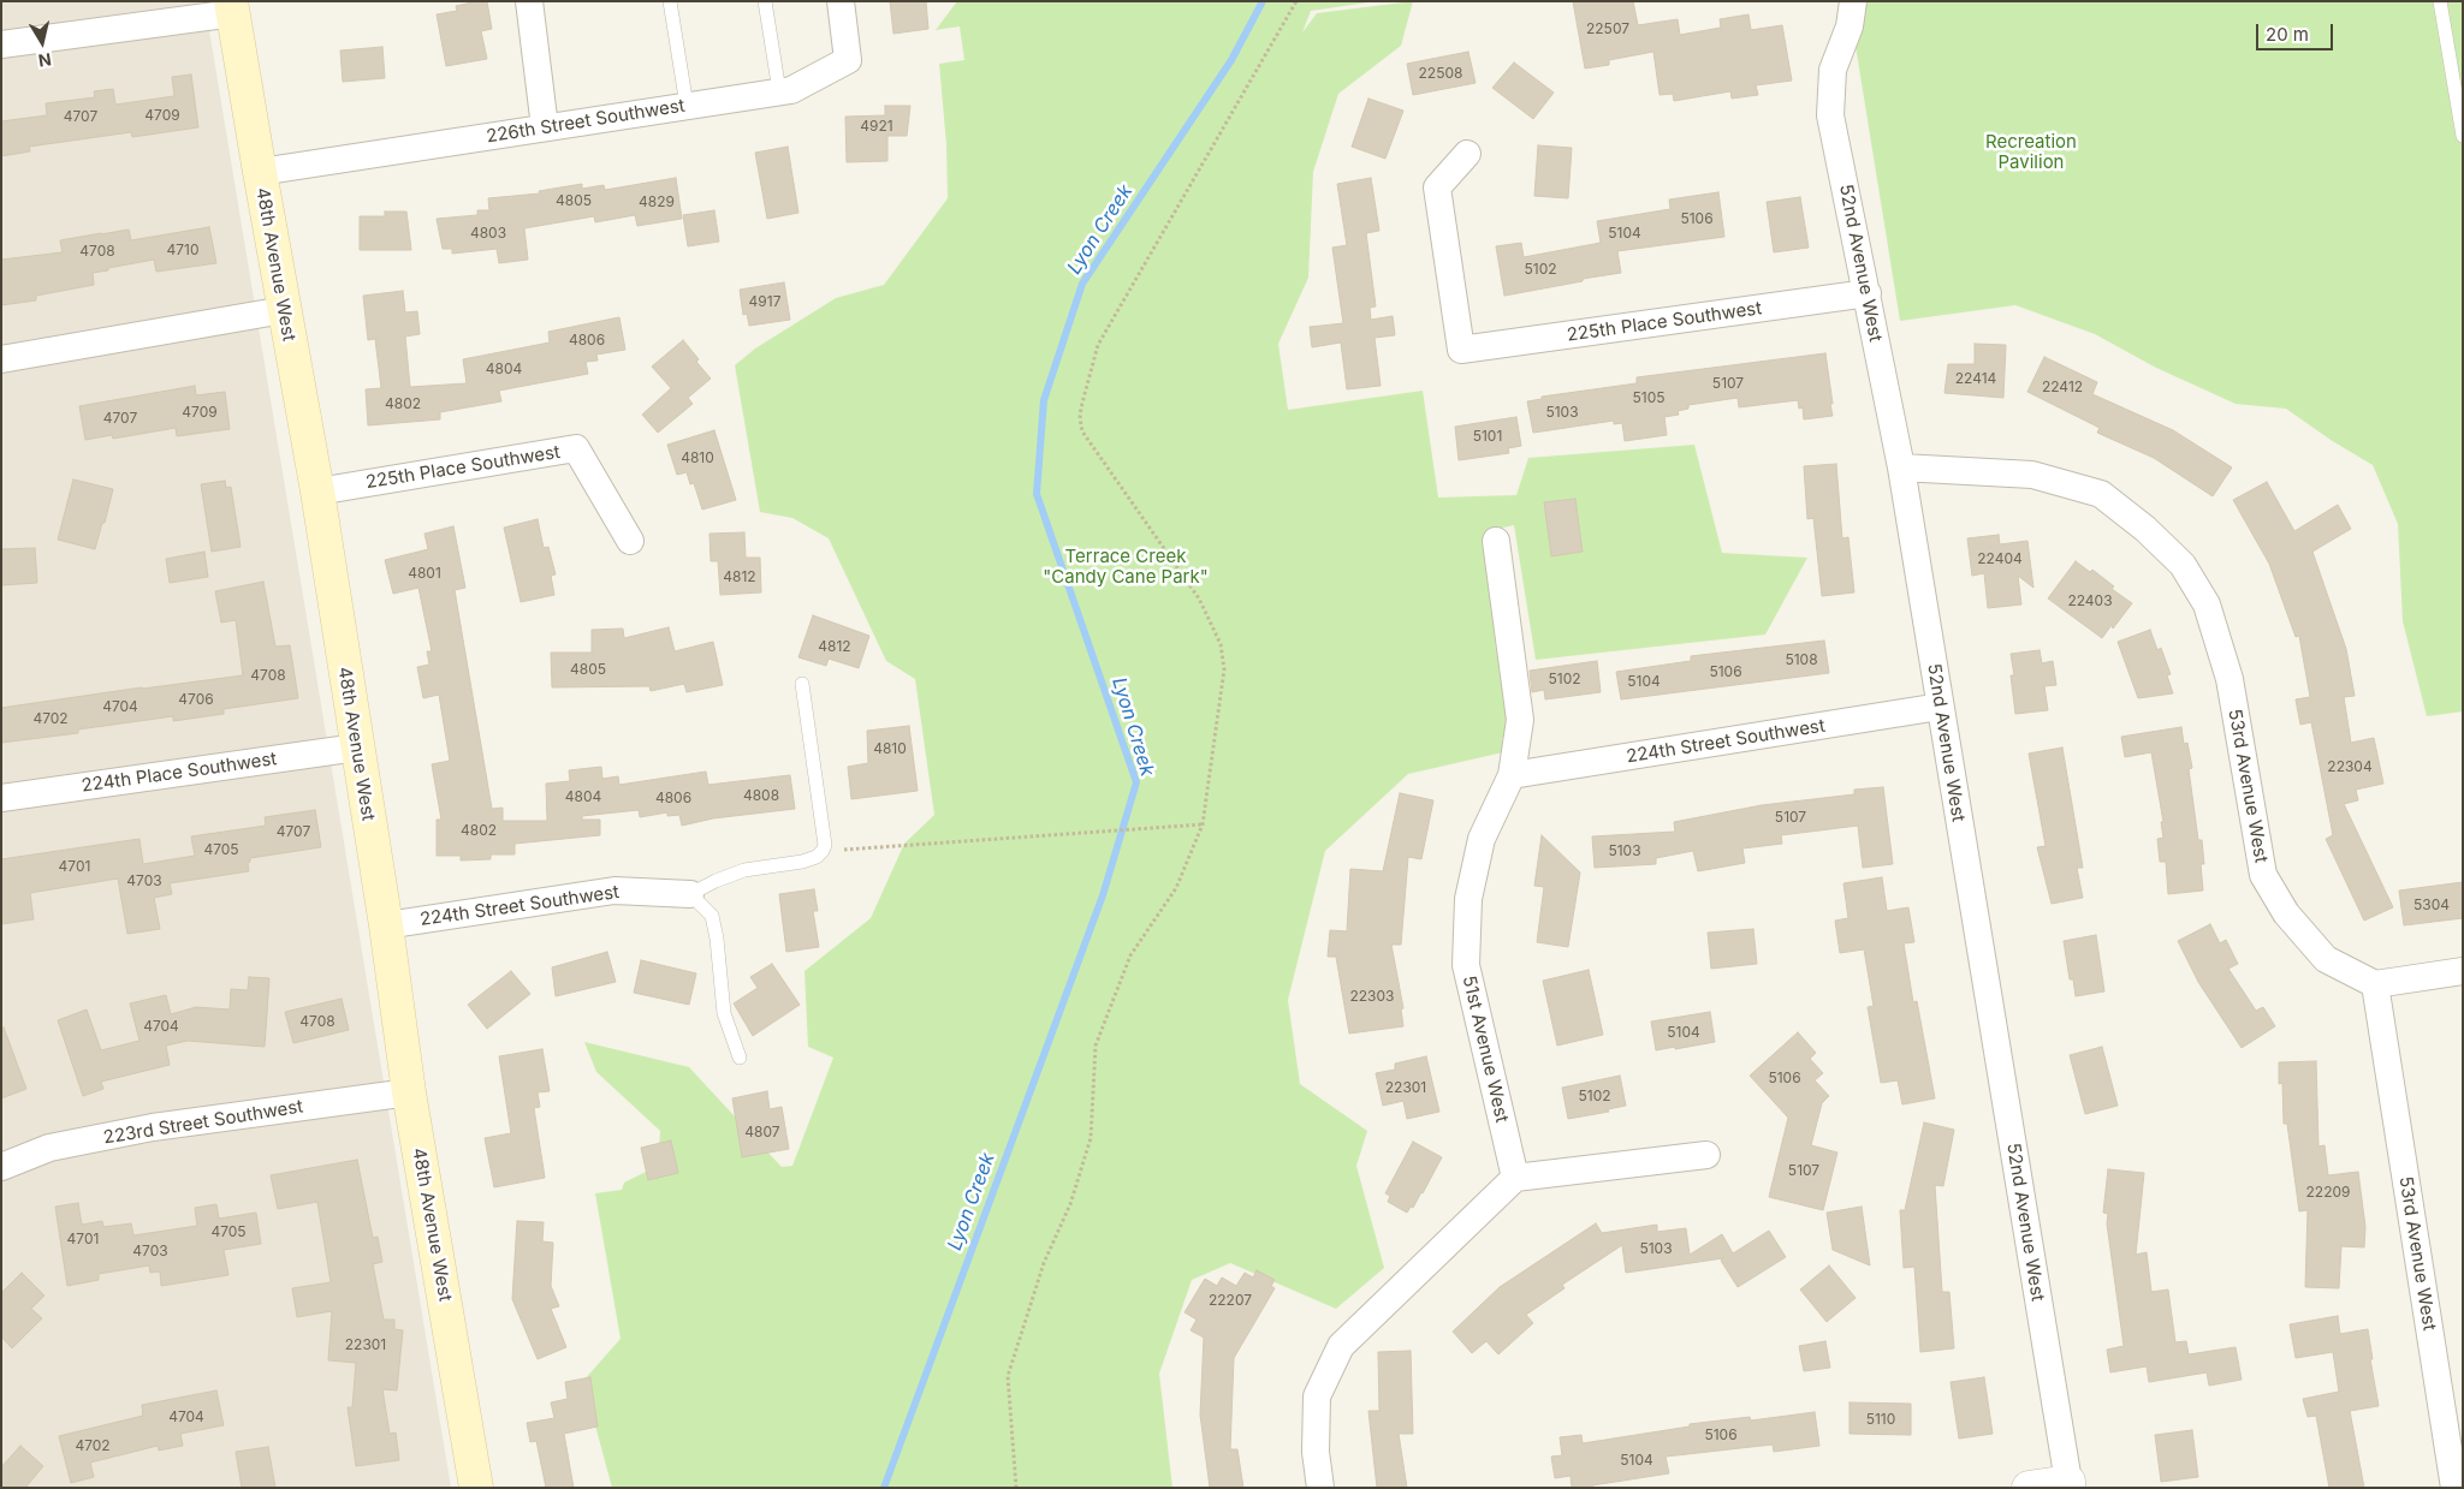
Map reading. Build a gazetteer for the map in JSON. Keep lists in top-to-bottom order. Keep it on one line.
{"streets":{"main road":["48th Avenue West"],"street":["226th Street Southwest","52nd Avenue West","225th Place Southwest","224th Street Southwest","224th Place Southwest","53rd Avenue West","51st Avenue West","223rd Street Southwest"]},"crossings":[["226th Street Southwest","48th Avenue West"],["52nd Avenue West","225th Place Southwest"],["52nd Avenue West","224th Street Southwest"],["52nd Avenue West","53rd Avenue West"],["48th Avenue West","225th Place Southwest"],["48th Avenue West","224th Street Southwest"],["48th Avenue West","224th Place Southwest"],["48th Avenue West","223rd Street Southwest"],["224th Street Southwest","51st Avenue West"]],"water":["Lyon Creek"],"parks":["Recreation Pavilion","Terrace Creek \"Candy Cane Park\""],"house_numbers":["22507","22508","4709","4707","4921","4805","4829","5106","4803","5104","4710","4708","5102","4917","4806","4804","22414","5107","22412","5105","4802","4709","5103","4707","5101","4810","22404","4801","4812","22403","4812","5108","4805","5106","4708","5102","5104","4706","4704","4702","4810","22304","4808","4804","4806","5107","4802","4707","4705","5103","4701","4703","5304","22303","4708","4704","5104","5106","22301","5102","4807","5107","22209","4705","4701","5103","4703","22207","22301","4704","5110","5106","4702","5104"],"scale_bar":"20 m","north":"bottom"}
